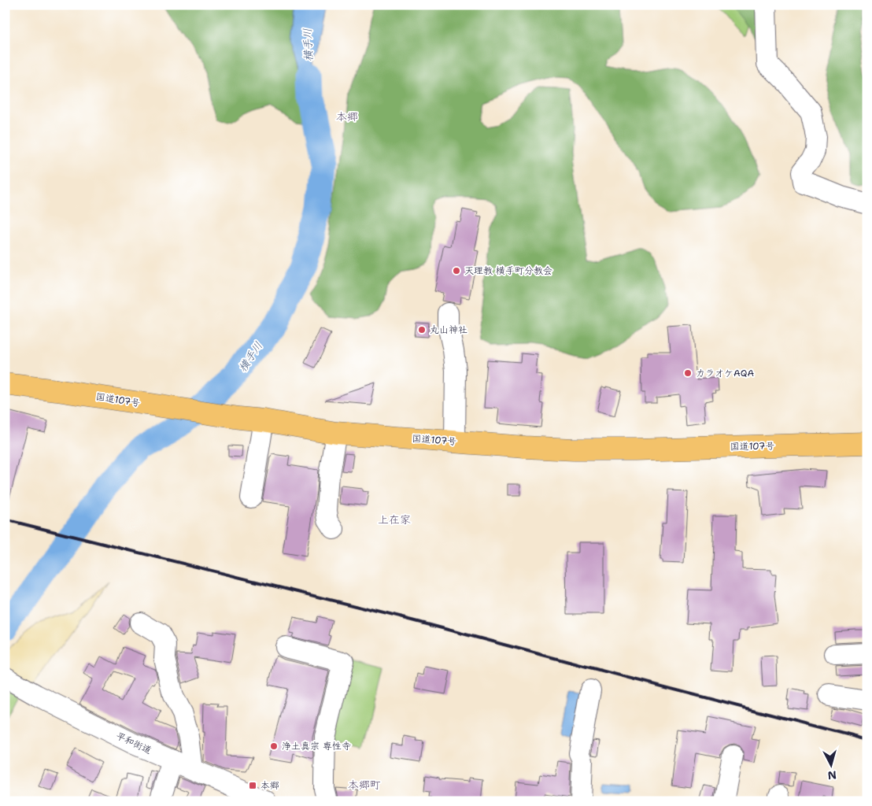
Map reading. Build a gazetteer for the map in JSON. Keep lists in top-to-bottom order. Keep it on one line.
{"streets":{"highway":["国道107号"],"street":["平和街道"]},"districts":["本郷","上在家","本郷町"],"water":["横手川"],"places":{"other":["天理教 横手町分教会","丸山神社","カラオケAQA","浄土真宗 専性寺"],"transit":["本郷"]},"north":"bottom"}
